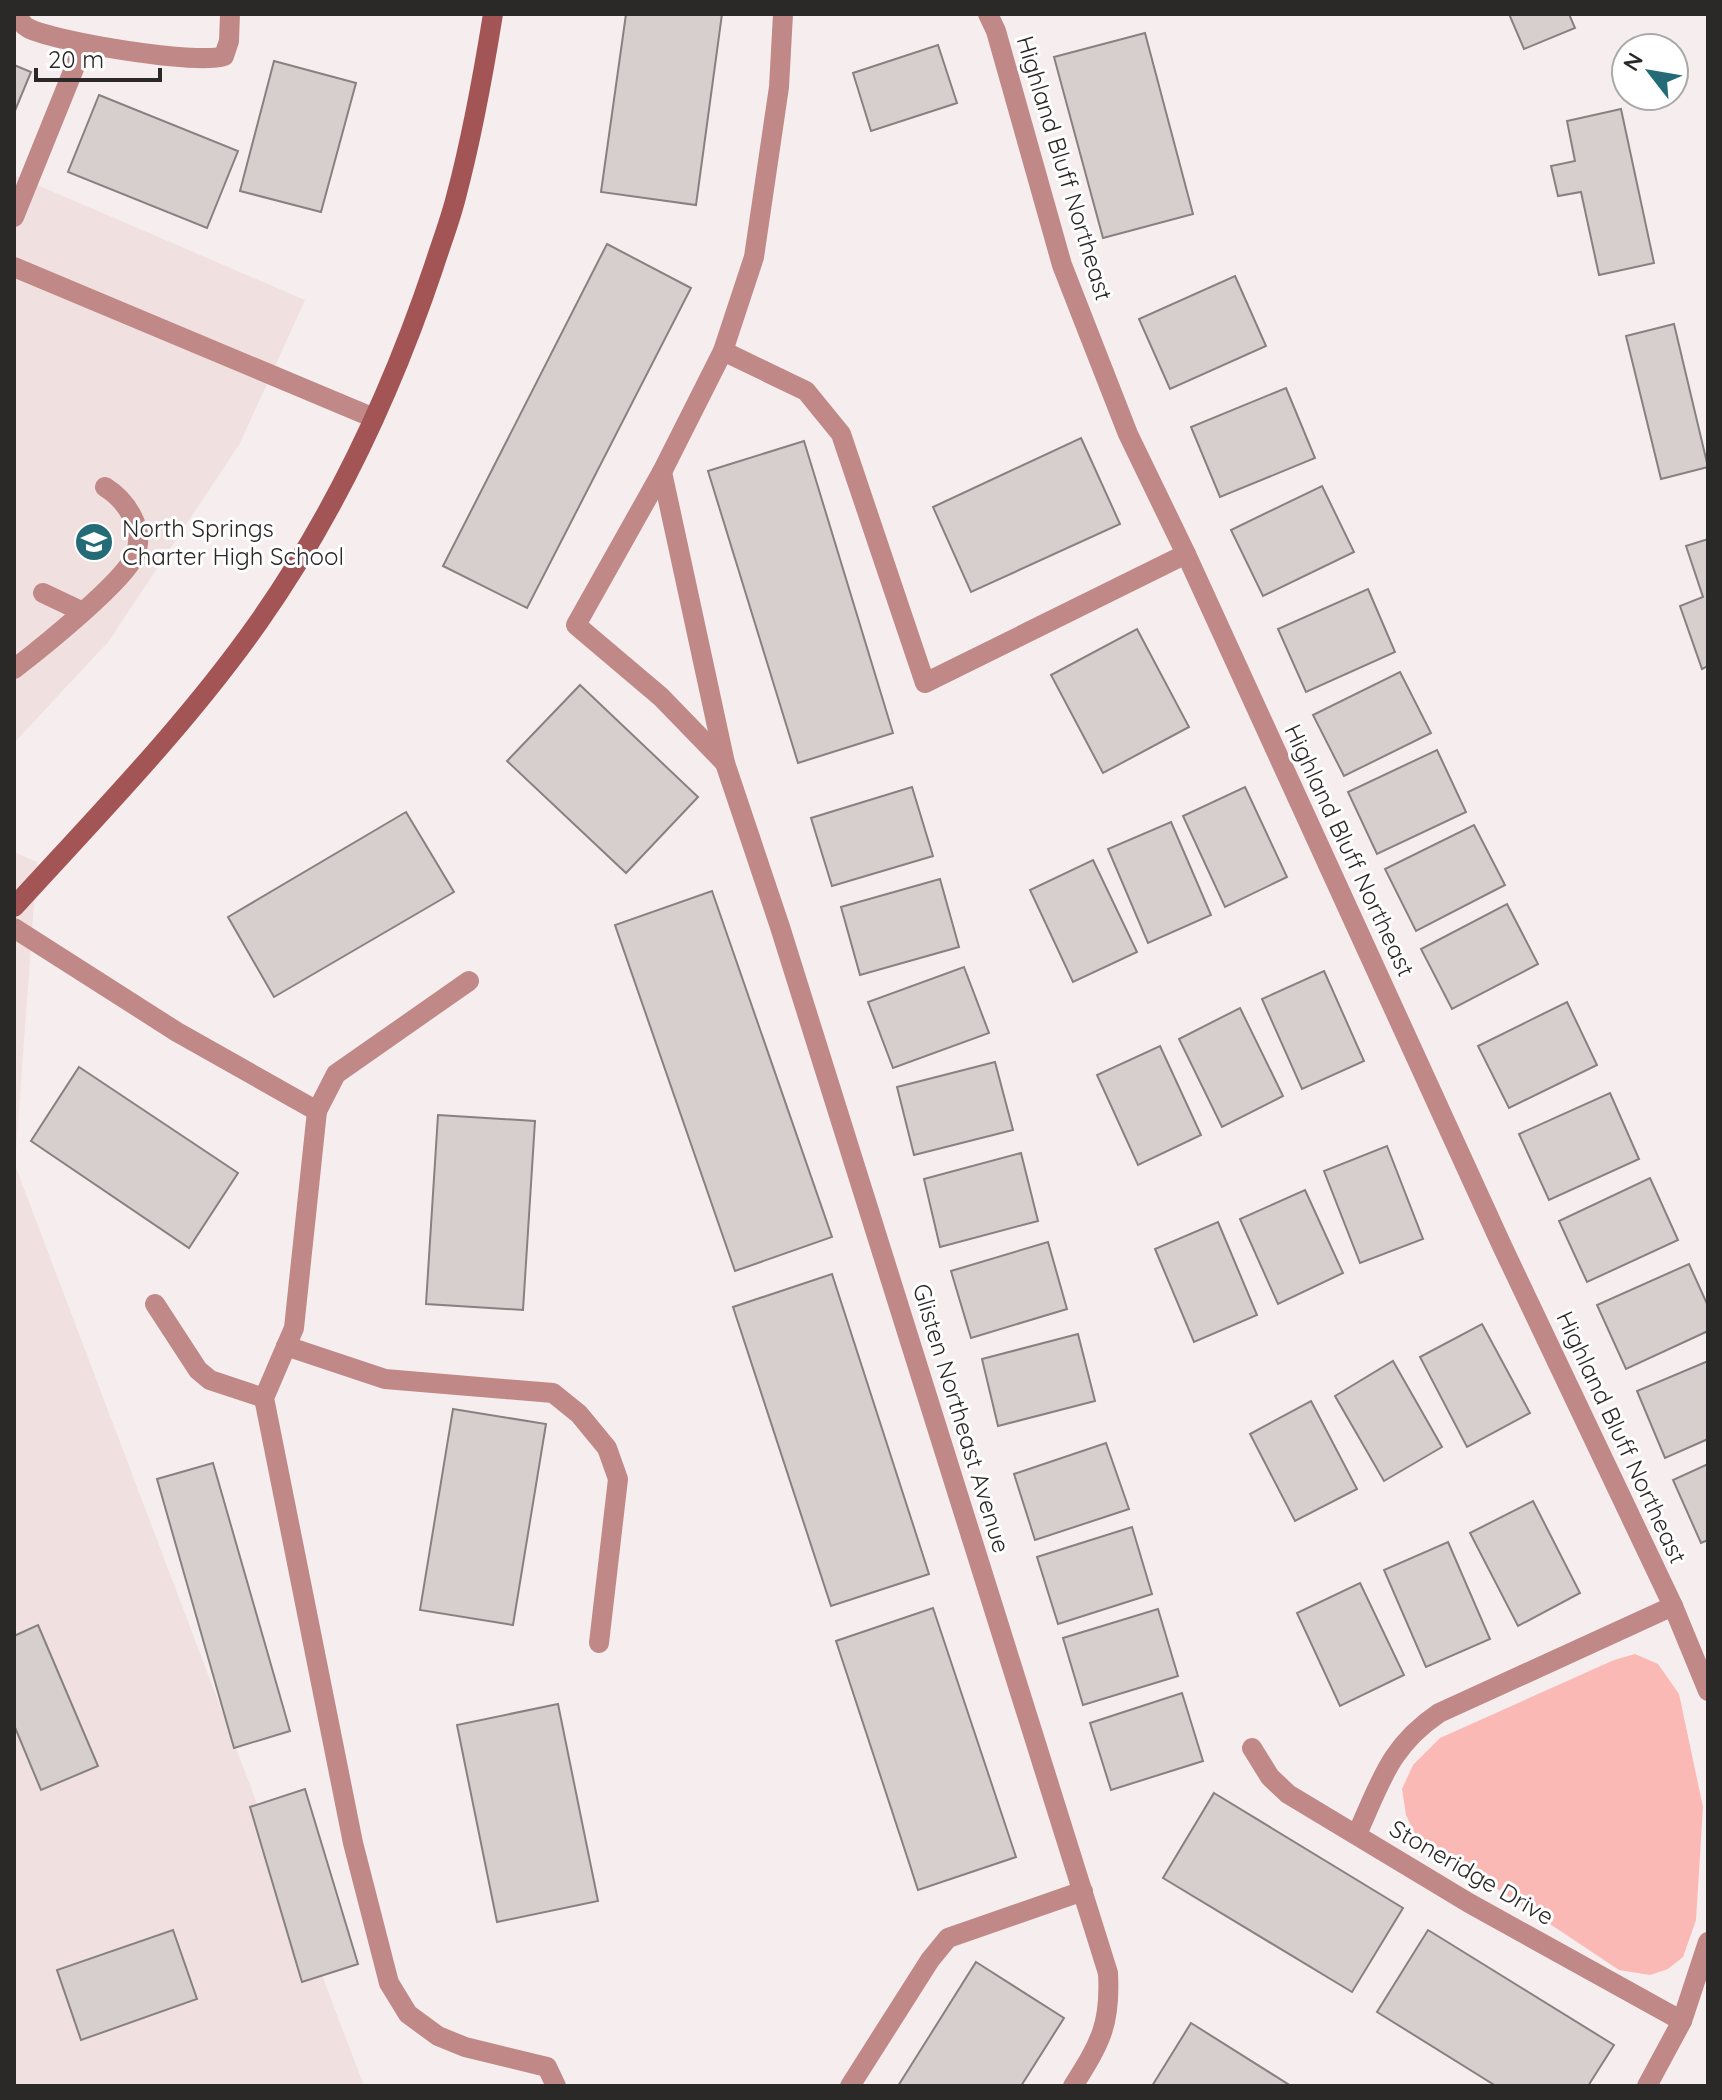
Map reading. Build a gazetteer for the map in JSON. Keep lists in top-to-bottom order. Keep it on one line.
{"streets":{"street":["Highland Bluff Northeast","Glisten Northeast Avenue","Stoneridge Drive"]},"places":{"school or university":["North Springs Charter High School"]},"scale_bar":"20 m","north":"top left"}
